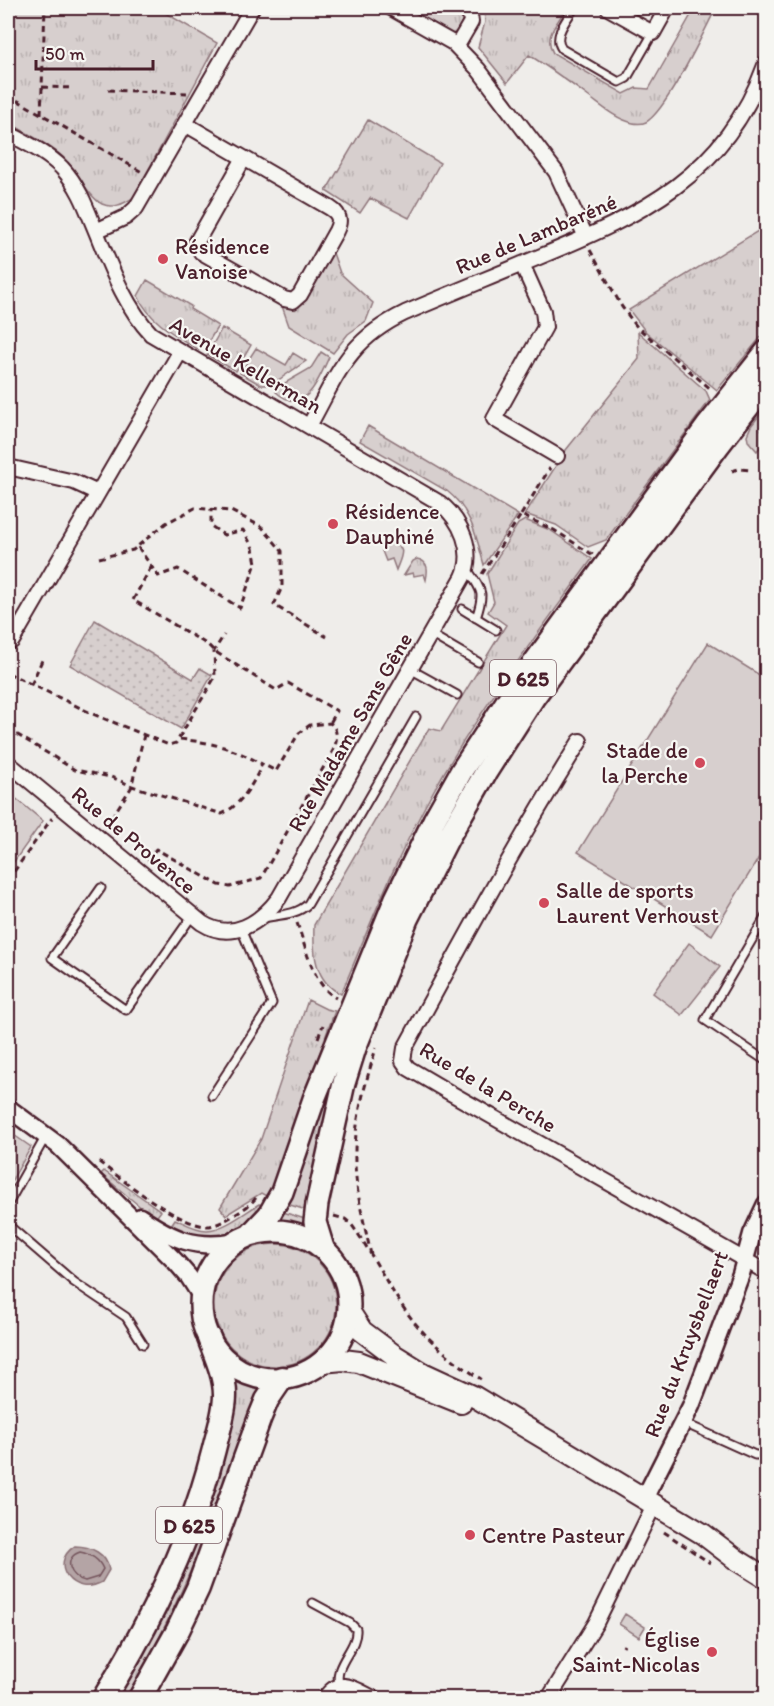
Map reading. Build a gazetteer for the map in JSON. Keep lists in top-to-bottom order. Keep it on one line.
{"streets":{"highway":["D 625"],"street":["Rue de Lambaréné","Avenue Kellerman","Rue Madame Sans Gêne","Rue de Provence","Rue de la Perche","Rue du Kruysbellaert"]},"crossings":[["Rue de Lambaréné","Avenue Kellerman"],["Avenue Kellerman","Rue Madame Sans Gêne"],["Rue Madame Sans Gêne","Rue de Provence"],["Rue de la Perche","Rue du Kruysbellaert"]],"places":["Résidence Vanoise","Résidence Dauphiné","Stade de la Perche","Salle de sports Laurent Verhoust","Centre Pasteur","Église Saint-Nicolas"],"scale_bar":"50 m"}
